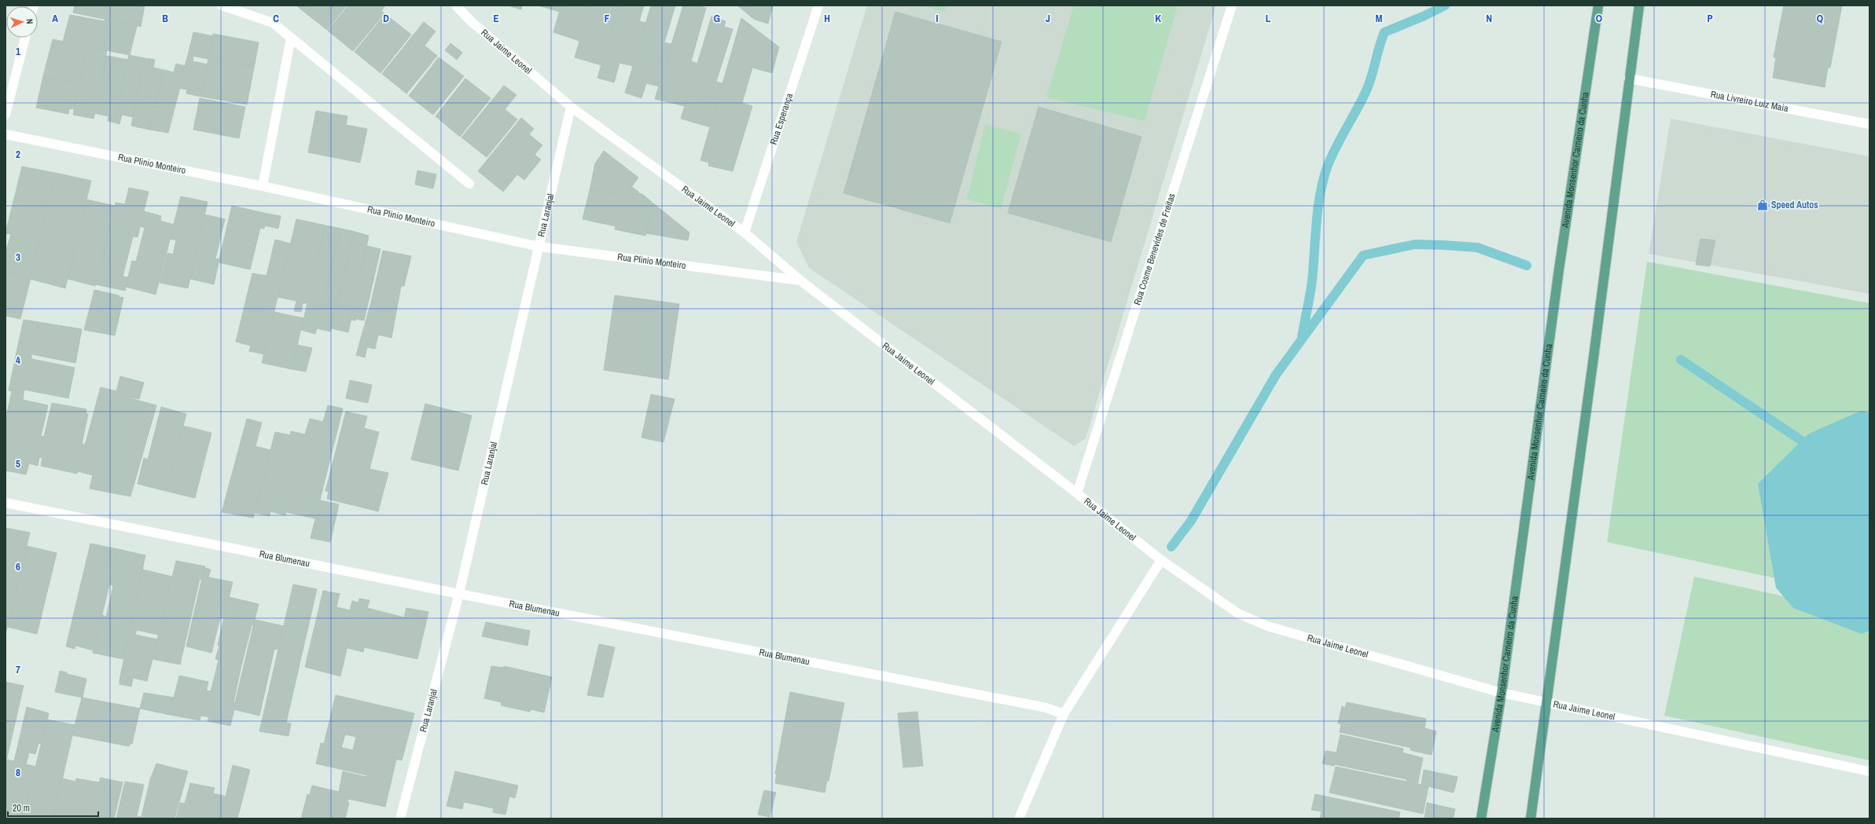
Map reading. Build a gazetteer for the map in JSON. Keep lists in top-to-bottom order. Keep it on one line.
{"streets":{"main road":["Avenida Monsenhor Carneiro da Cunha"],"street":["Rua Jaime Leonel","Rua Livreiro Luiz Maia","Rua Esperança","Rua Plinio Monteiro","Rua Laranjal","Rua Cosme Benevides de Freitas","Rua Blumenau"]},"crossings":[["Rua Jaime Leonel","Rua Esperança"],["Rua Jaime Leonel","Avenida Monsenhor Carneiro da Cunha"],["Rua Jaime Leonel","Rua Plinio Monteiro"],["Rua Jaime Leonel","Rua Laranjal"],["Rua Jaime Leonel","Rua Cosme Benevides de Freitas"],["Rua Plinio Monteiro","Rua Laranjal"],["Rua Laranjal","Rua Blumenau"]],"places":{"shop":["Speed Autos"]},"scale_bar":"20 m","north":"right","grid":{"columns":["A","B","C","D","E","F","G","H","I","J","K","L","M","N","O","P","Q"],"rows":["1","2","3","4","5","6","7","8"]}}
